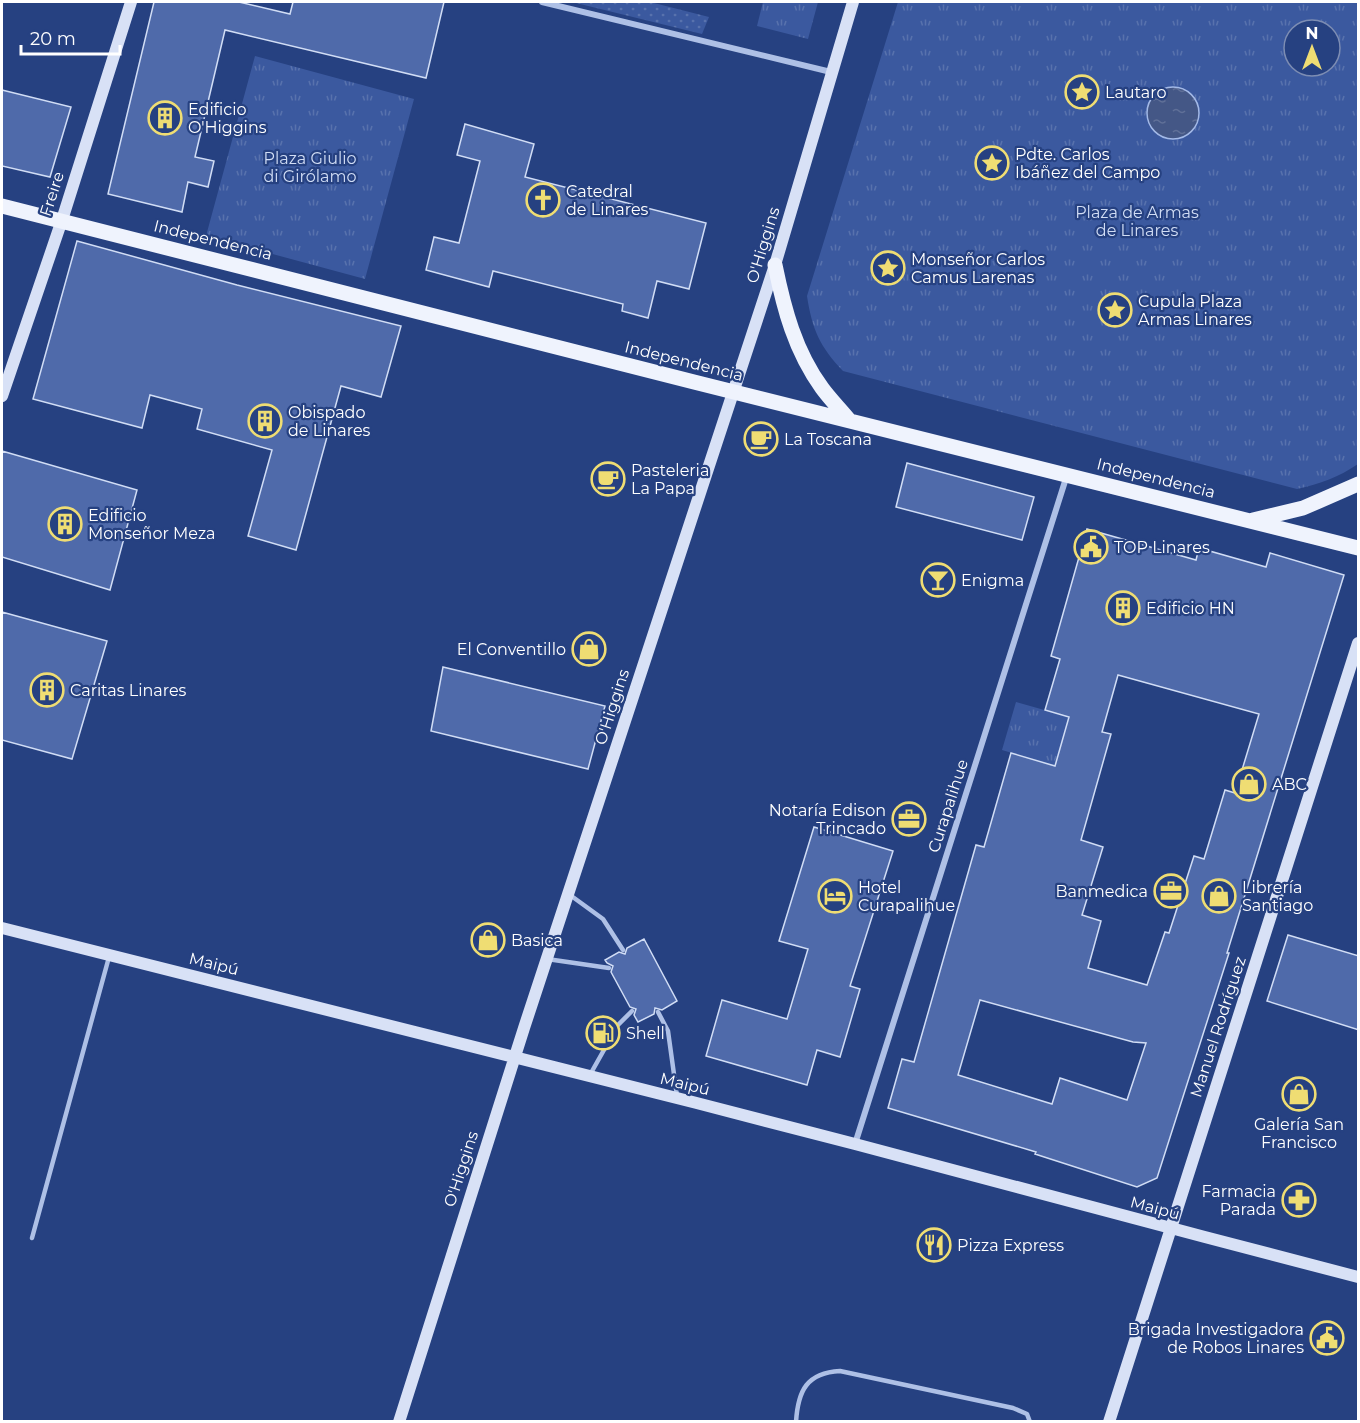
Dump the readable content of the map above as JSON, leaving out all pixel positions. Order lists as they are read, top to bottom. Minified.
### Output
{"streets":{"main road":["Freire","Independencia","O'Higgins","Maipú","Manuel Rodríguez"],"street":["Curapalihue"]},"crossings":[["Freire","Independencia"],["Independencia","O'Higgins"],["Independencia","Curapalihue"],["O'Higgins","Maipú"],["Curapalihue","Maipú"],["Maipú","Manuel Rodríguez"]],"parks":["Plaza Giulio di Girólamo","Plaza de Armas de Linares"],"places":{"place":["Lautaro","Pdte. Carlos Ibáñez del Campo","Monseñor Carlos Camus Larenas","Cupula Plaza Armas Linares"],"building":["Edificio O'Higgins","Obispado de Linares","Edificio Monseñor Meza","Edificio HN","Caritas Linares"],"church":["Catedral de Linares"],"cafe":["La Toscana","Pasteleria La Papa"],"public building":["TOP Linares","Brigada Investigadora de Robos Linares"],"bar":["Enigma"],"shop":["El Conventillo","ABC","Librería Santiago","Basica","Galería San Francisco"],"office":["Notaría Edison Trincado","Banmedica"],"hotel":["Hotel Curapalihue"],"fuel station":["Shell"],"pharmacy":["Farmacia Parada"],"restaurant":["Pizza Express"]},"scale_bar":"20 m","north":"top"}
